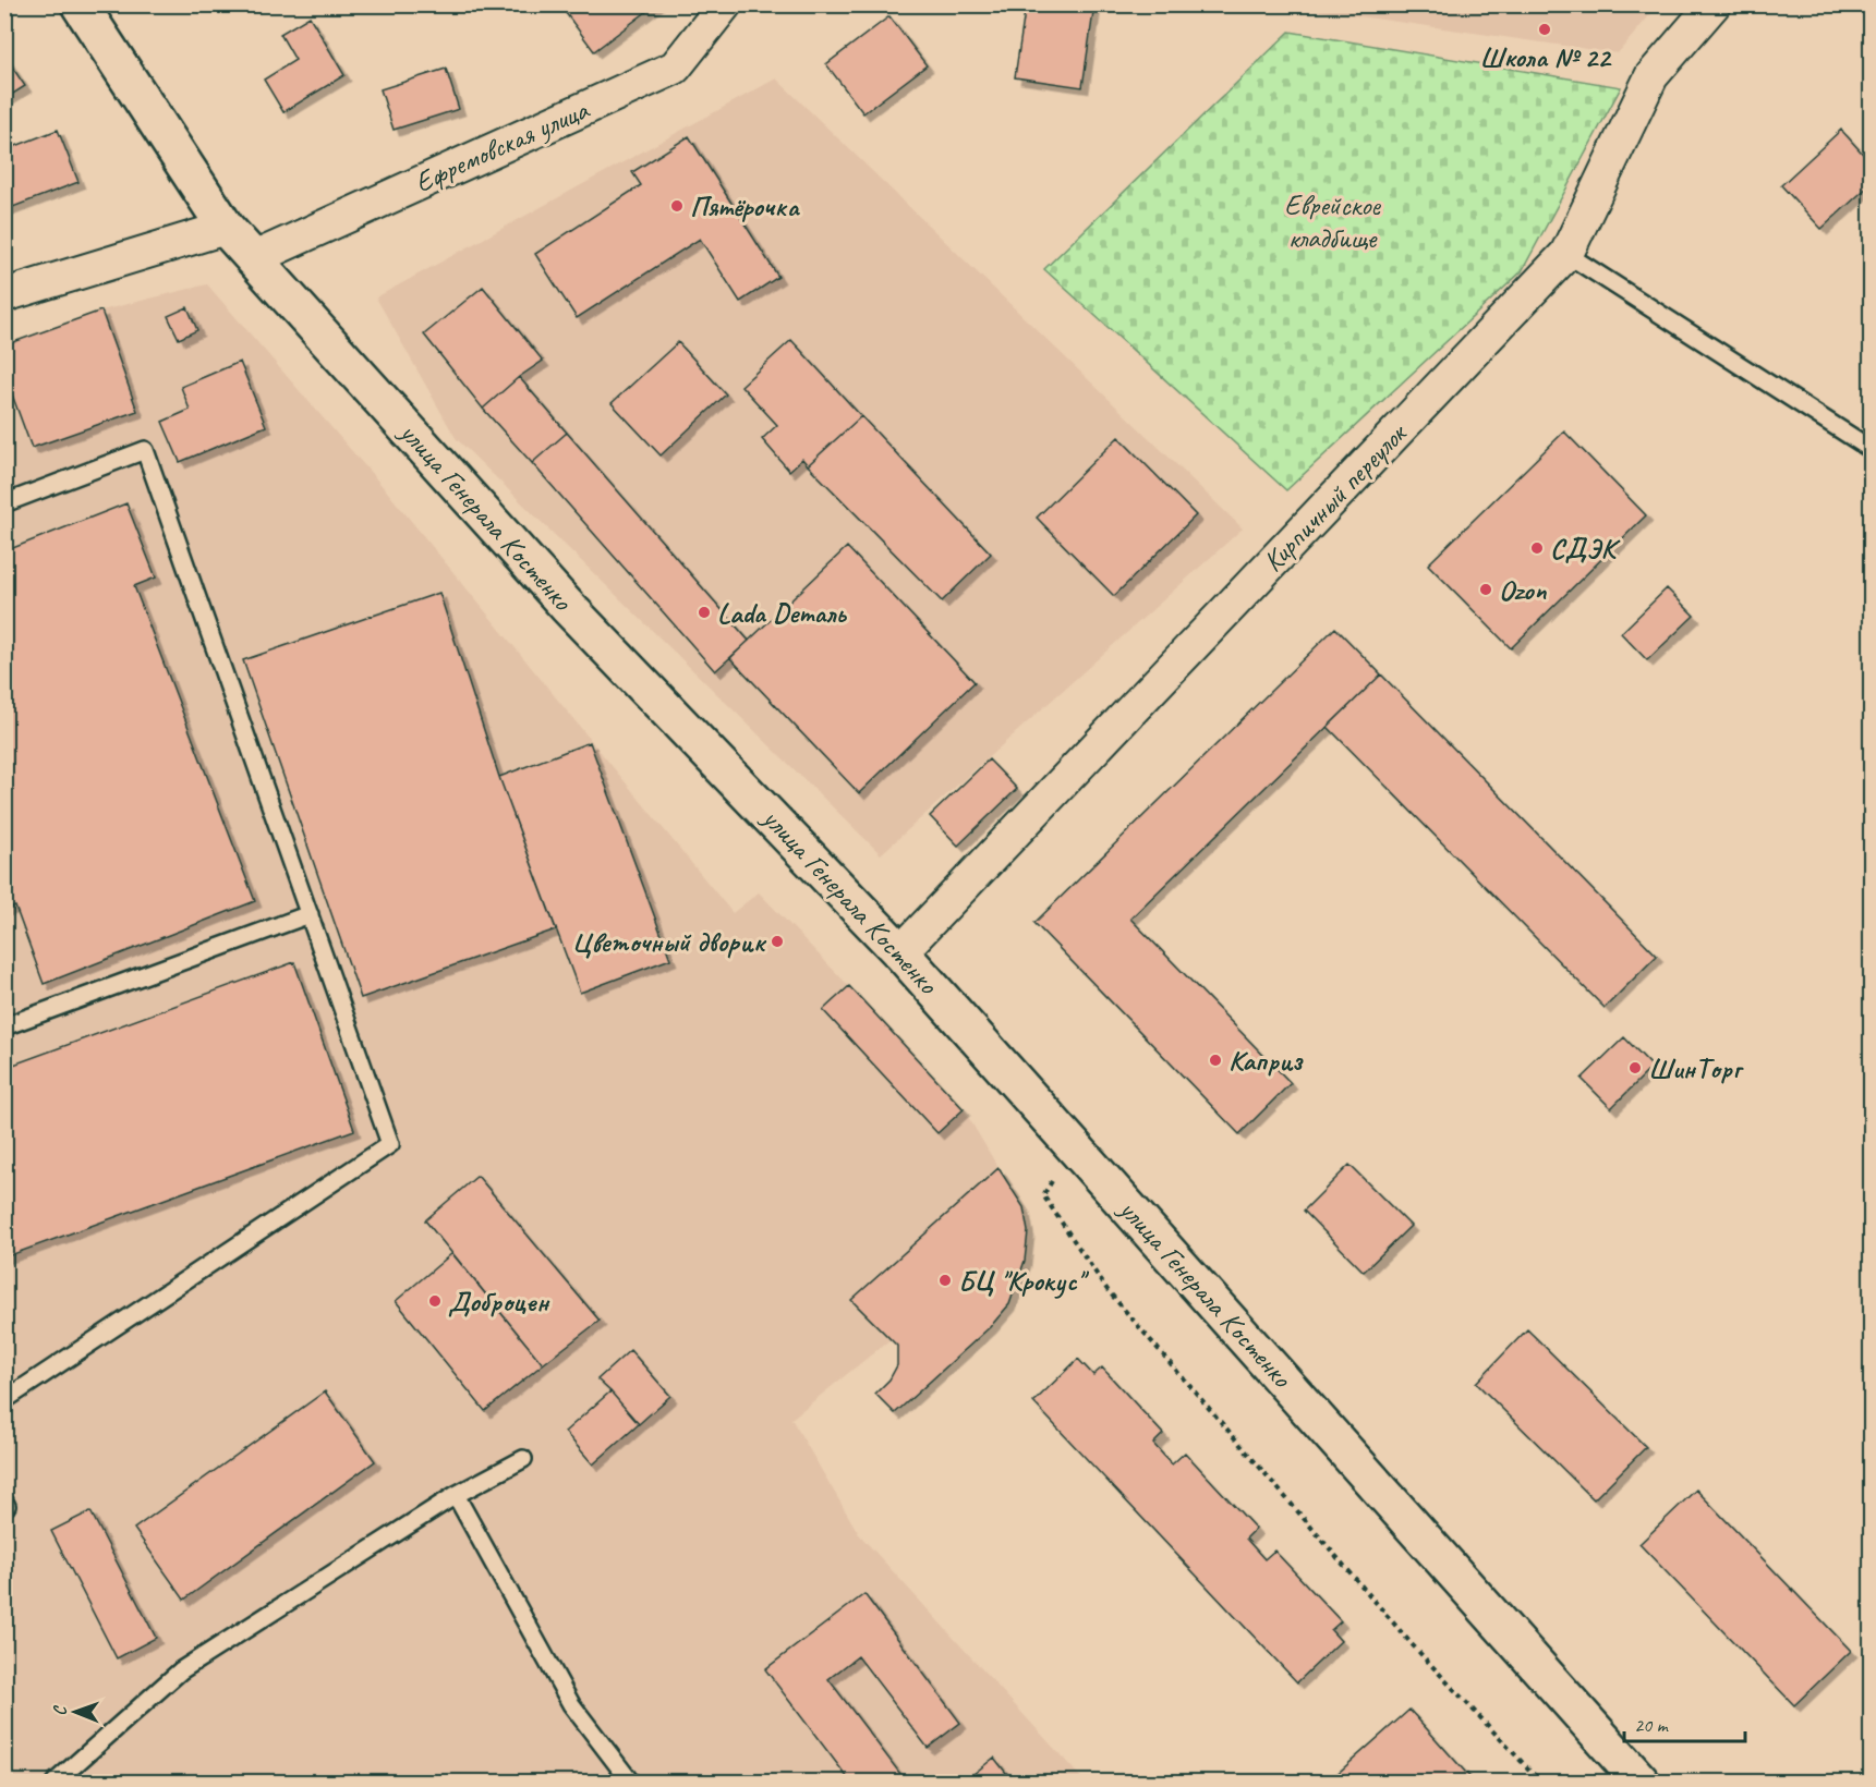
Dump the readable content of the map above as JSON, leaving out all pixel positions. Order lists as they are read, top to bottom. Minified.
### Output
{"streets":{"main road":["улица Генерала Костенко"],"street":["Ефремовская улица","Кирпичный переулок"]},"crossings":[["Ефремовская улица","улица Генерала Костенко"],["Кирпичный переулок","улица Генерала Костенко"]],"parks":["Еврейское кладбище"],"places":["Школа № 22","Пятёрочка","СДЭК","Ozon","Lada Dеталь","Цветочный дворик","Каприз","ШинТорг","БЦ \"Крокус\"","Доброцен"],"scale_bar":"20 m","north":"left"}
